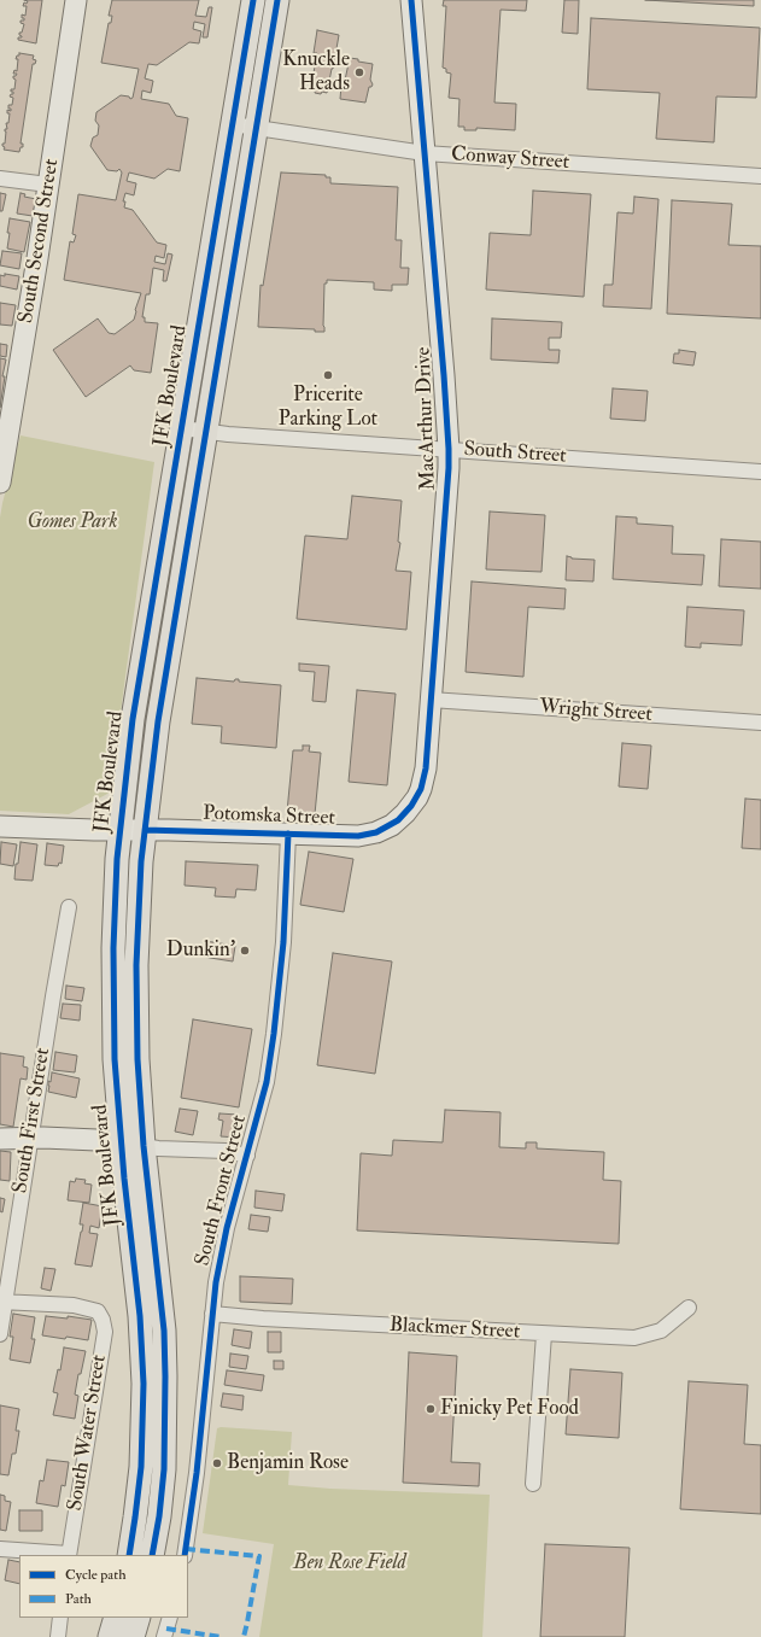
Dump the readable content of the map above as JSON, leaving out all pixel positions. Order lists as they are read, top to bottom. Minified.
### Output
{"streets":{"main road":["JFK Boulevard"],"street":["Conway Street","South Second Street","MacArthur Drive","South Street","Wright Street","Potomska Street","South First Street","South Front Street","Blackmer Street","South Water Street"]},"crossings":[["Conway Street","JFK Boulevard"],["Conway Street","MacArthur Drive"],["JFK Boulevard","South Street"],["JFK Boulevard","Potomska Street"],["MacArthur Drive","South Street"],["MacArthur Drive","Wright Street"],["MacArthur Drive","Potomska Street"],["Potomska Street","South Front Street"],["South First Street","South Water Street"],["South Front Street","Blackmer Street"]],"parks":["Gomes Park","Ben Rose Field"],"places":["Knuckle Heads","Pricerite Parking Lot","Dunkin'","Finicky Pet Food","Benjamin Rose"],"legend":["Cycle path","Path"]}
